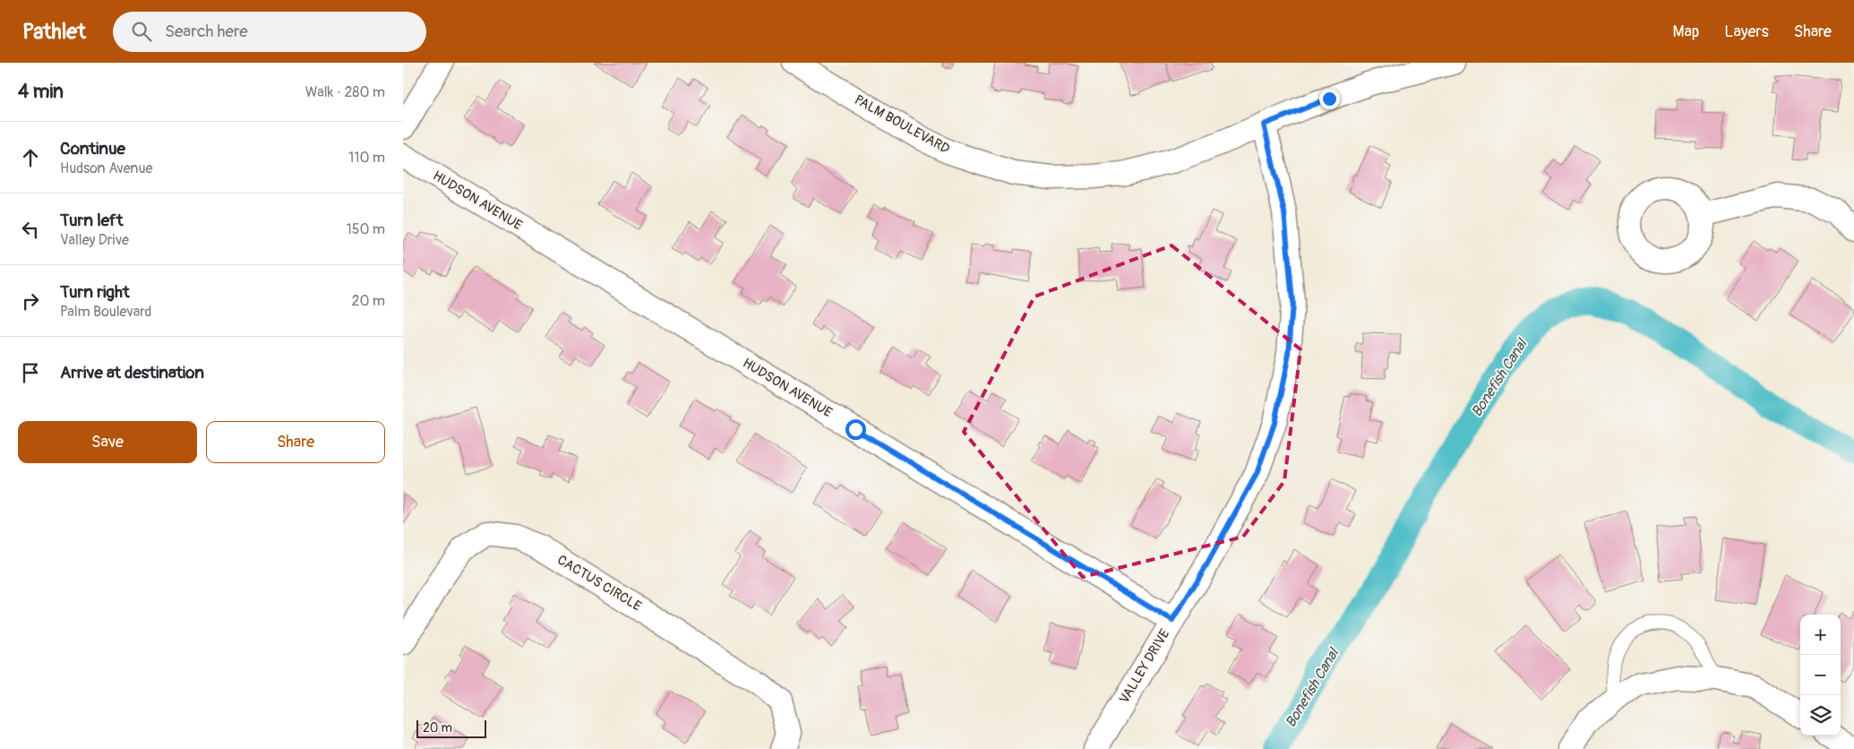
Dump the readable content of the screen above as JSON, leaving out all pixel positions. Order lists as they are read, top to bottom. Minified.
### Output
{"streets":{"street":["PALM BOULEVARD","HUDSON AVENUE","CACTUS CIRCLE","VALLEY DRIVE"]},"crossings":[["PALM BOULEVARD","VALLEY DRIVE"],["HUDSON AVENUE","VALLEY DRIVE"]],"water":["Bonefish Canal"],"scale_bar":"20 m","page":{"header":"Pathlet","search":"Search here","nav":["Map","Layers","Share"],"heading":["4 min","Walk · 280 m"],"list":[["Continue","Hudson Avenue","110 m"],["Turn left","Valley Drive","150 m"],["Turn right","Palm Boulevard","20 m"],"Arrive at destination"],"buttons":["Save","Share"],"map_buttons":["+","−"],"scale":"20 m"}}
